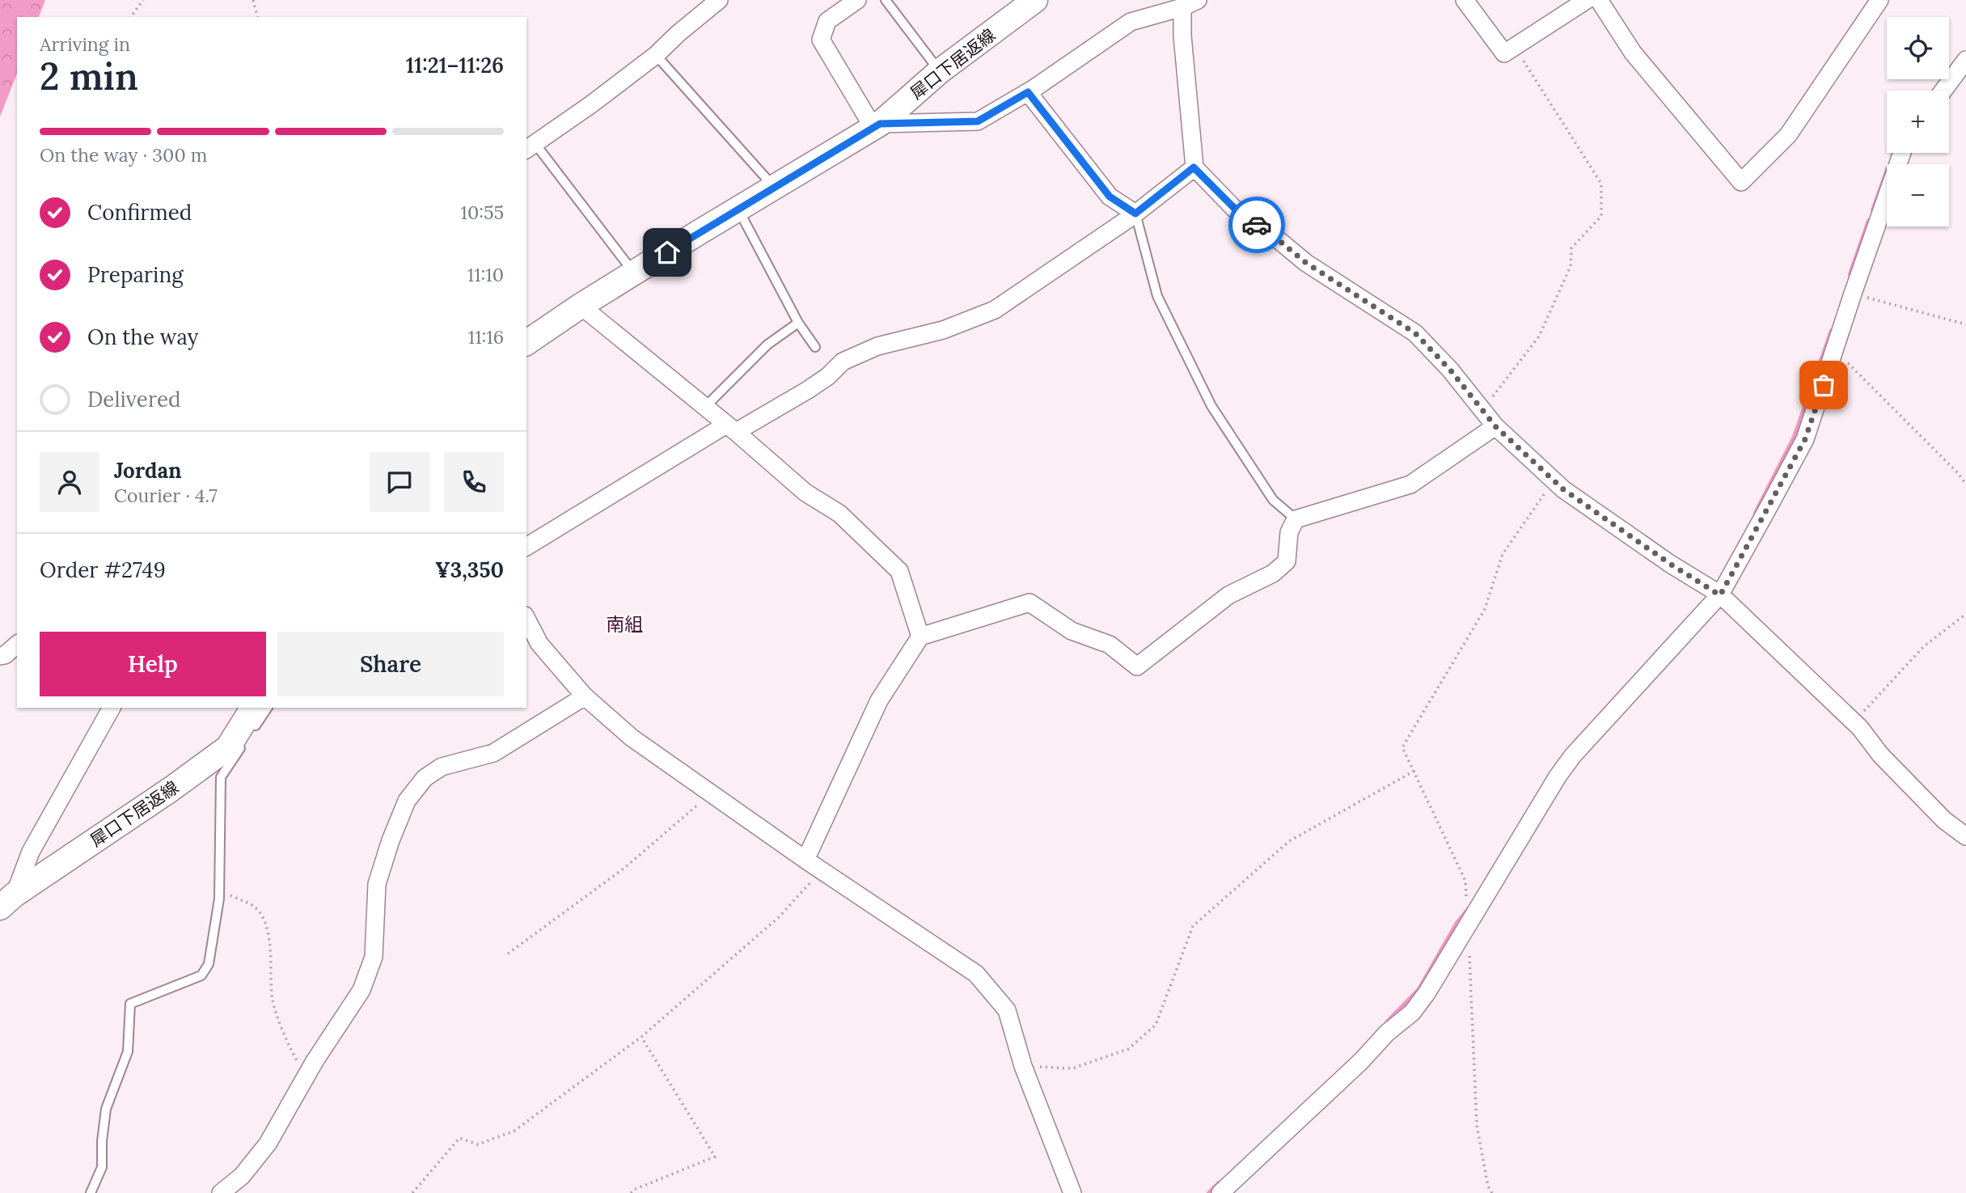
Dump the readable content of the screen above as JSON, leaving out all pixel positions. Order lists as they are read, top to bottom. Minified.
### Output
{"streets":{"main road":["犀口下居返線"]},"districts":["南組"],"page":{"map_buttons":["+","−"],"heading":["2 min","Arriving in","11:21–11:26"],"panel":["Jordan","Courier · 4.7","Order #2749","¥3,350"],"bar":"On the way · 300 m","list":[["Confirmed","10:55"],["Preparing","11:10"],["On the way","11:16"],"Delivered"],"buttons":["Help","Share"]}}
